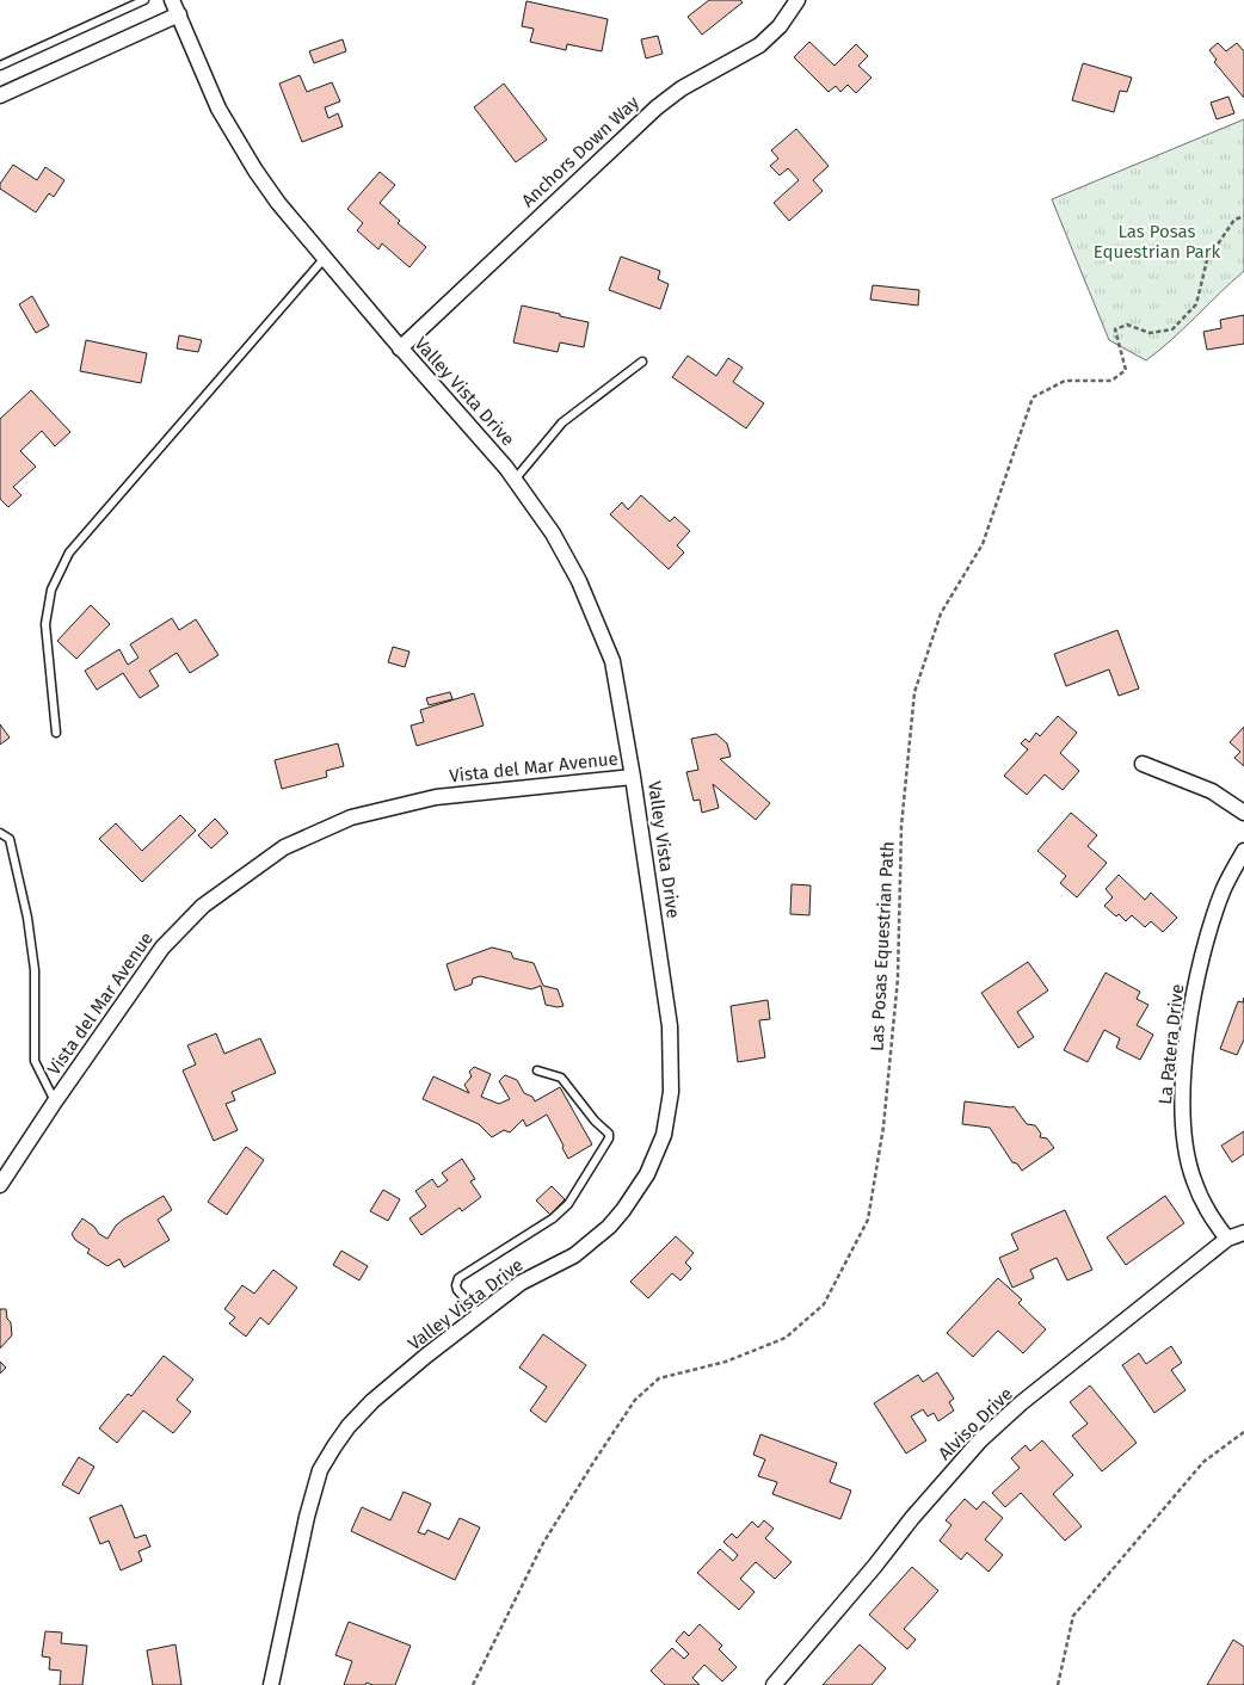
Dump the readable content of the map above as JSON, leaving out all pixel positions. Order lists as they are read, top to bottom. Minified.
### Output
{"streets":{"street":["Anchors Down Way","Valley Vista Drive","Vista del Mar Avenue","La Patera Drive","Alviso Drive"],"path":["Las Posas Equestrian Path"]},"crossings":[["Anchors Down Way","Valley Vista Drive"],["Valley Vista Drive","Vista del Mar Avenue"],["La Patera Drive","Alviso Drive"]],"parks":["Las Posas Equestrian Park"]}
